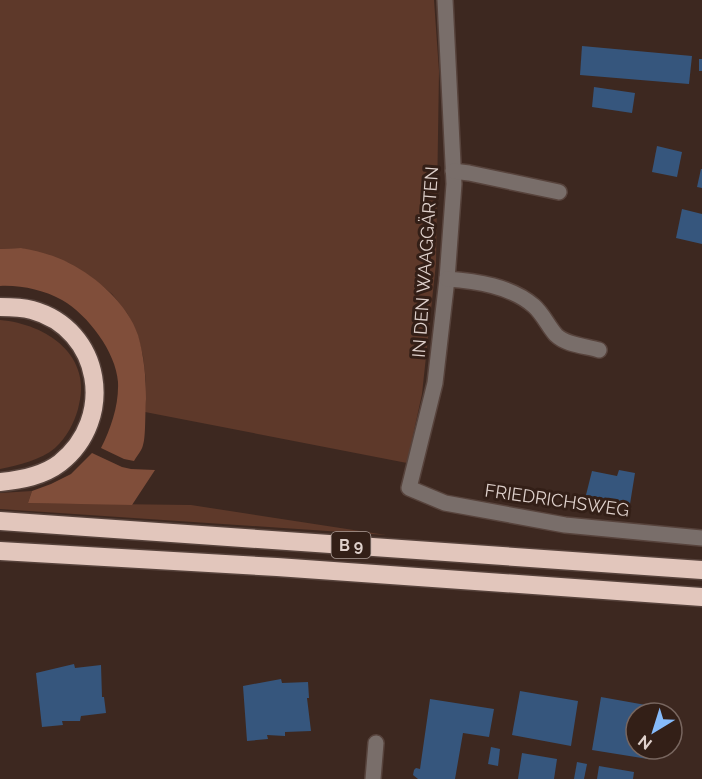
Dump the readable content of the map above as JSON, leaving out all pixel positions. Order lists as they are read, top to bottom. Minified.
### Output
{"streets":{"highway":["B 9"],"street":["IN DEN WAAGGÄRTEN","FRIEDRICHSWEG"]},"crossings":[["IN DEN WAAGGÄRTEN","FRIEDRICHSWEG"]],"north":"bottom left"}
